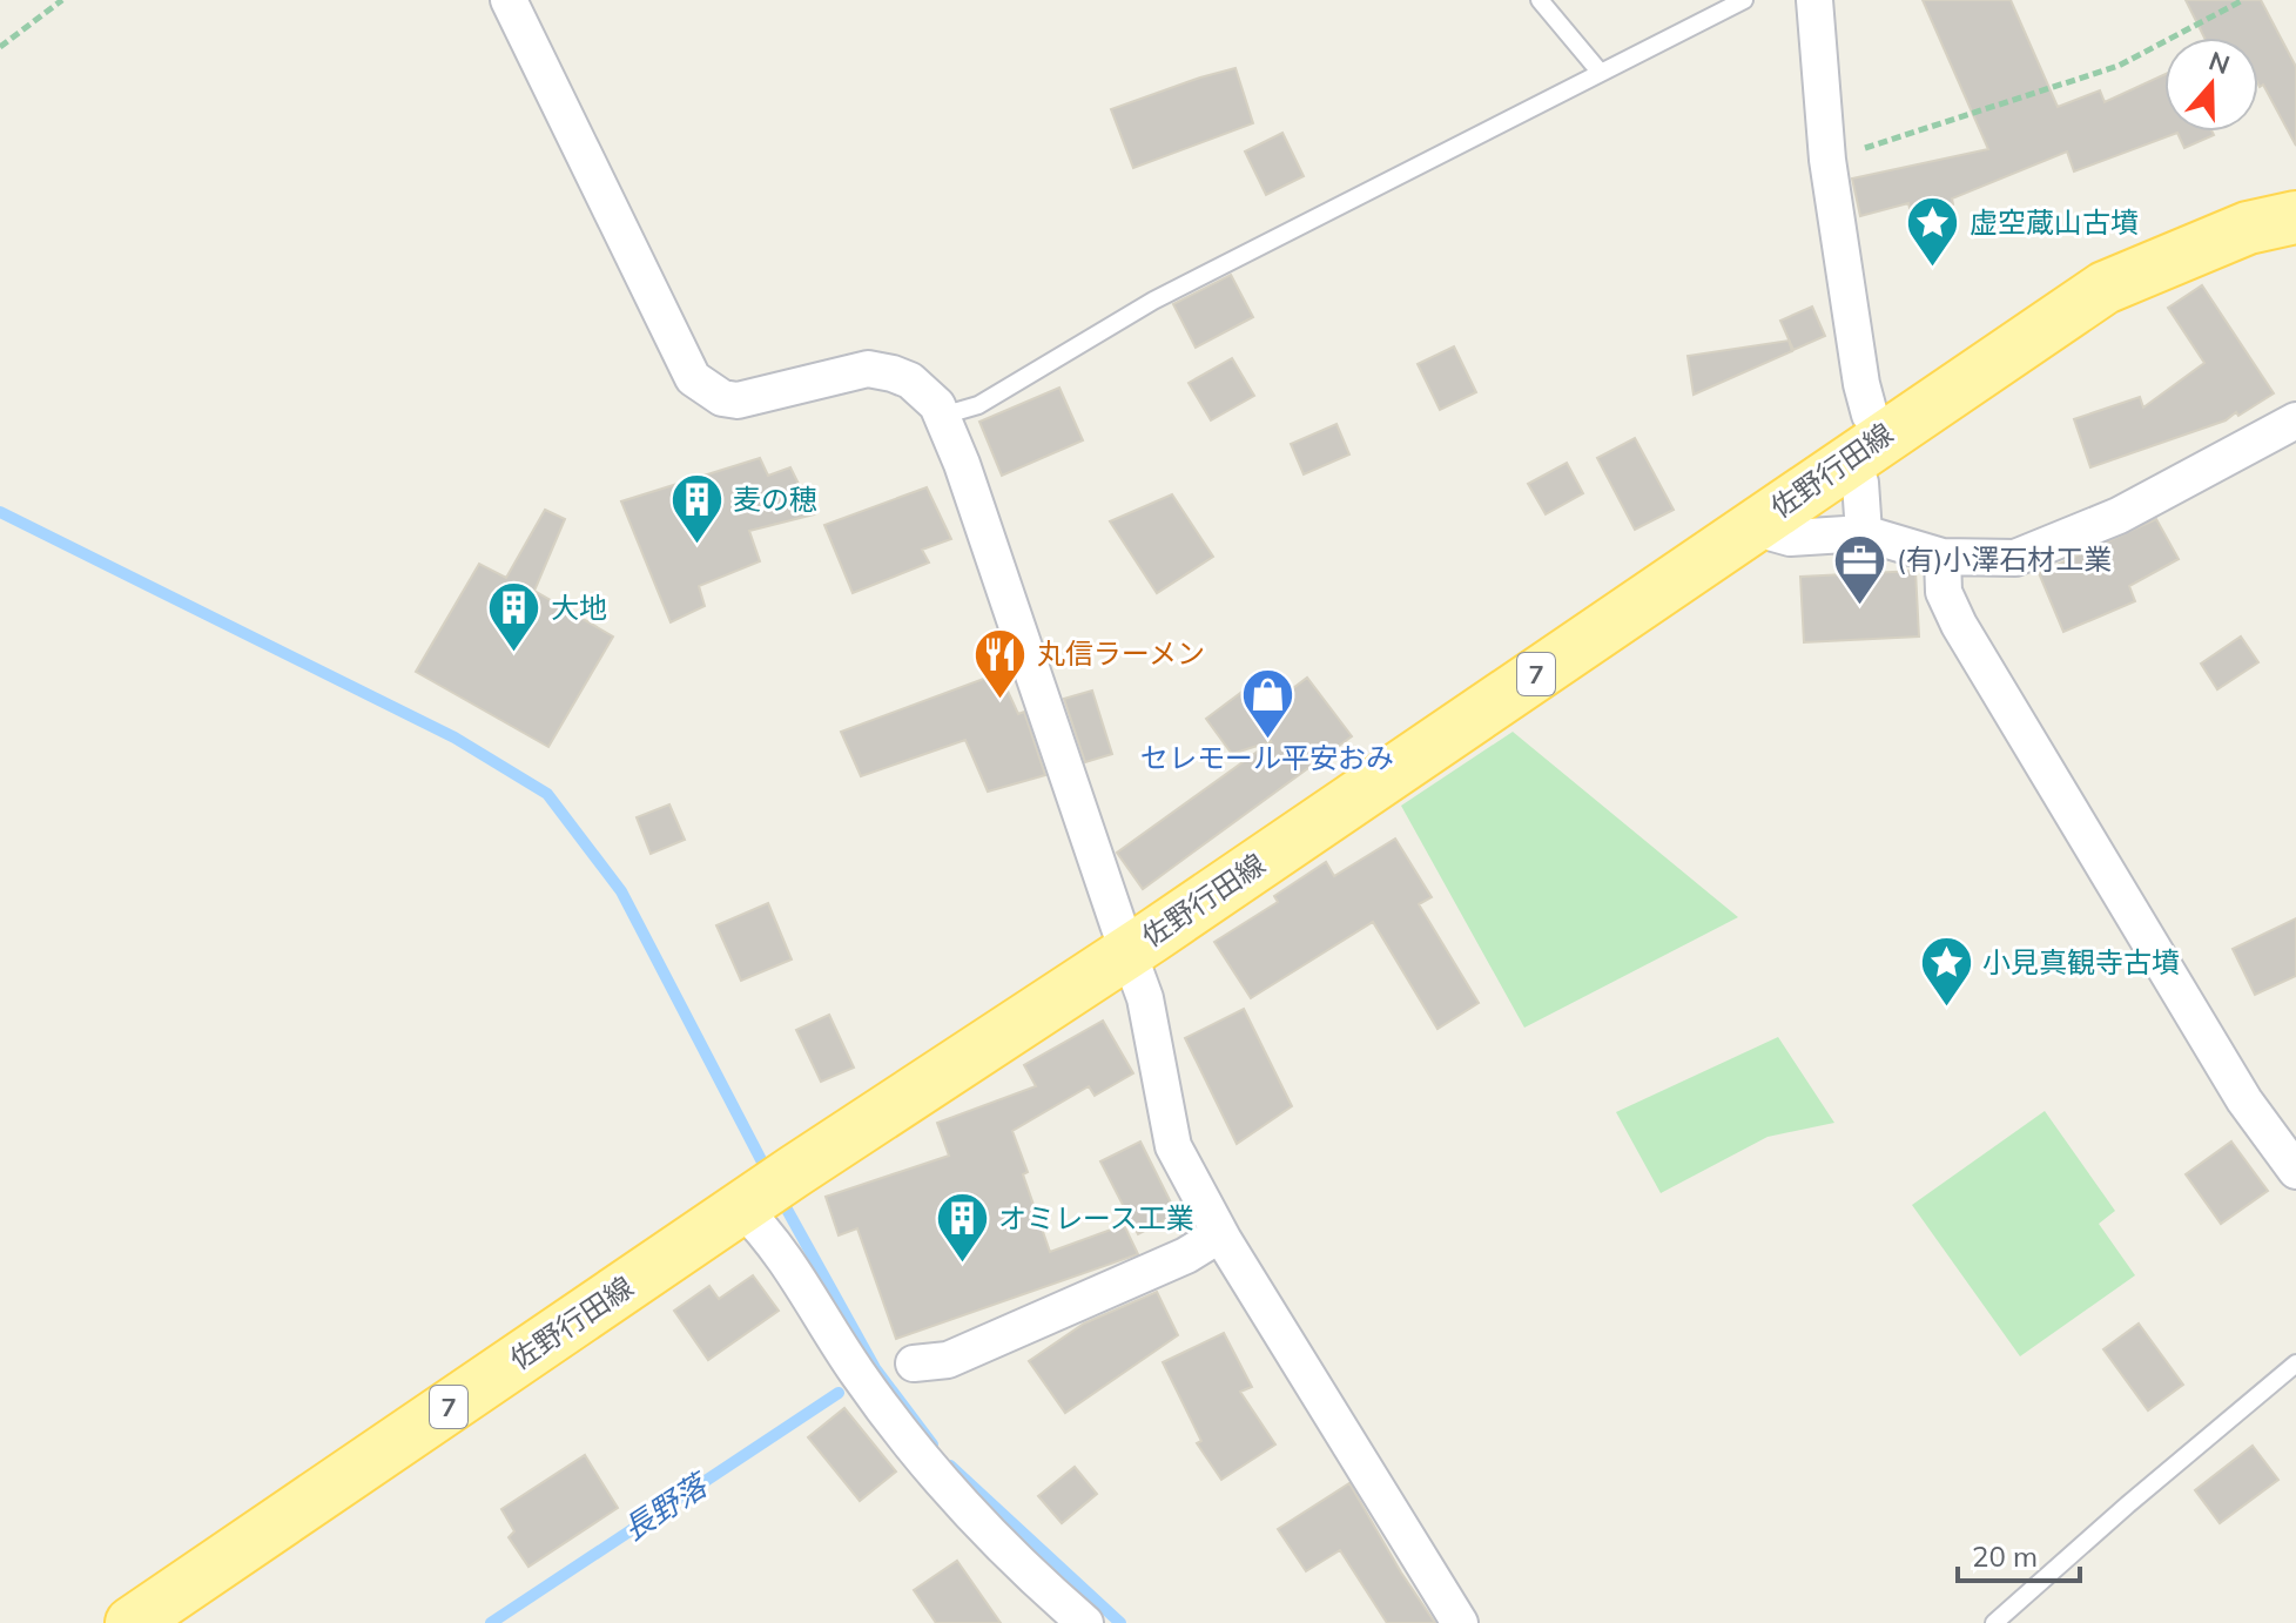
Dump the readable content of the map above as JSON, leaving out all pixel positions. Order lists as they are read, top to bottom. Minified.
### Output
{"streets":{"main road":["佐野行田線","7"]},"water":["長野落"],"places":{"place":["虚空蔵山古墳","小見真観寺古墳"],"building":["麦の穂","大地","オミレース工業"],"office":["(有)小澤石材工業"],"restaurant":["丸信ラーメン"],"shop":["セレモール平安おみ"]},"scale_bar":"20 m","north":"top"}
